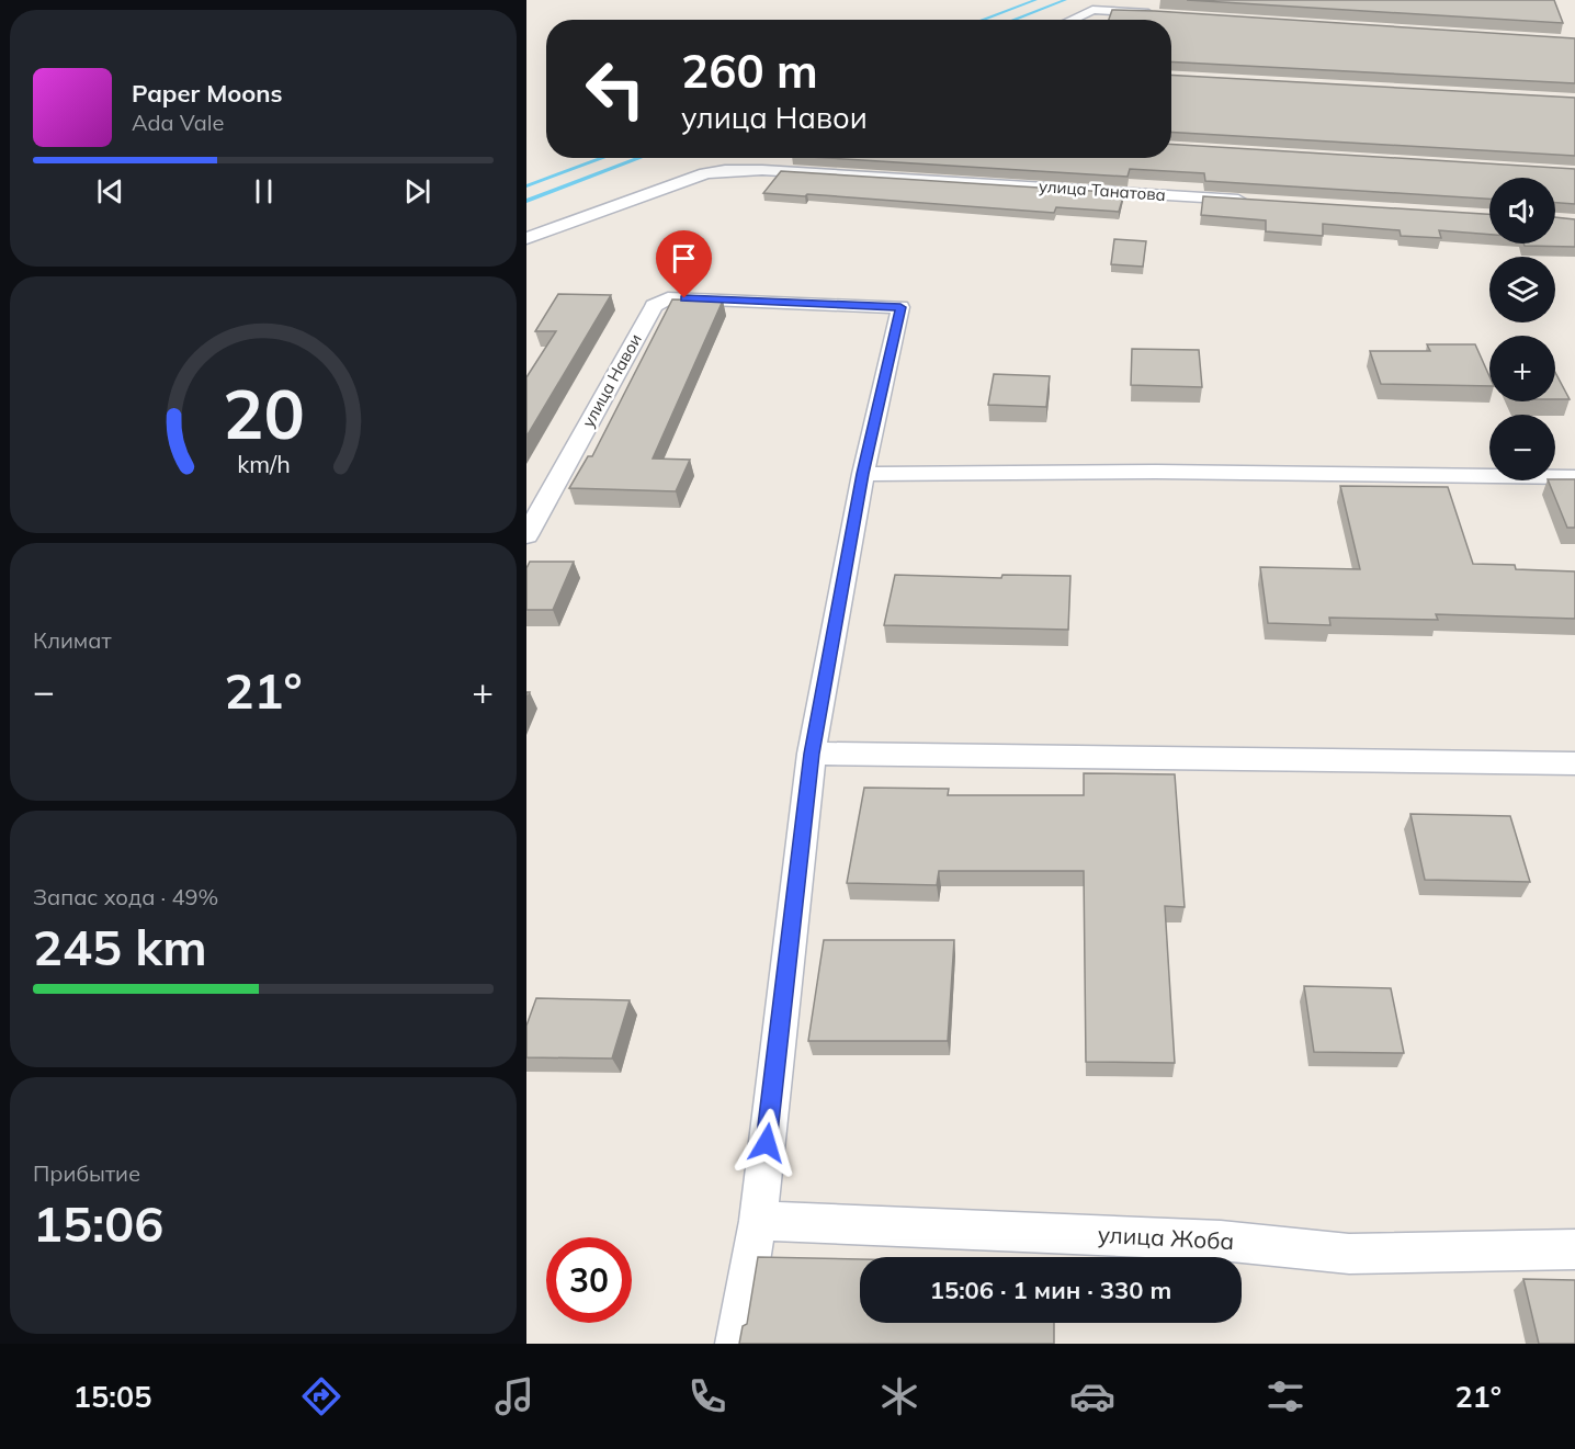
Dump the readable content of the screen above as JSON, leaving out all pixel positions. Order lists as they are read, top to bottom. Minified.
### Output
{"streets":{"street":["улица Танатова","улица Навои","улица Жоба"]},"page":{"turn":["260 m","улица Навои"],"song":["Paper Moons","Ada Vale"],"map_buttons":["+","−"],"tile":["Климат",["Запас хода · 49%","245 km"],["Прибытие","15:06"]],"heat":["−","21°","+"],"limit":"30","trip":"15:06 · 1 мин · 330 m","tabs":["15:05","21°"],"gauge":["20","km/h"]}}
